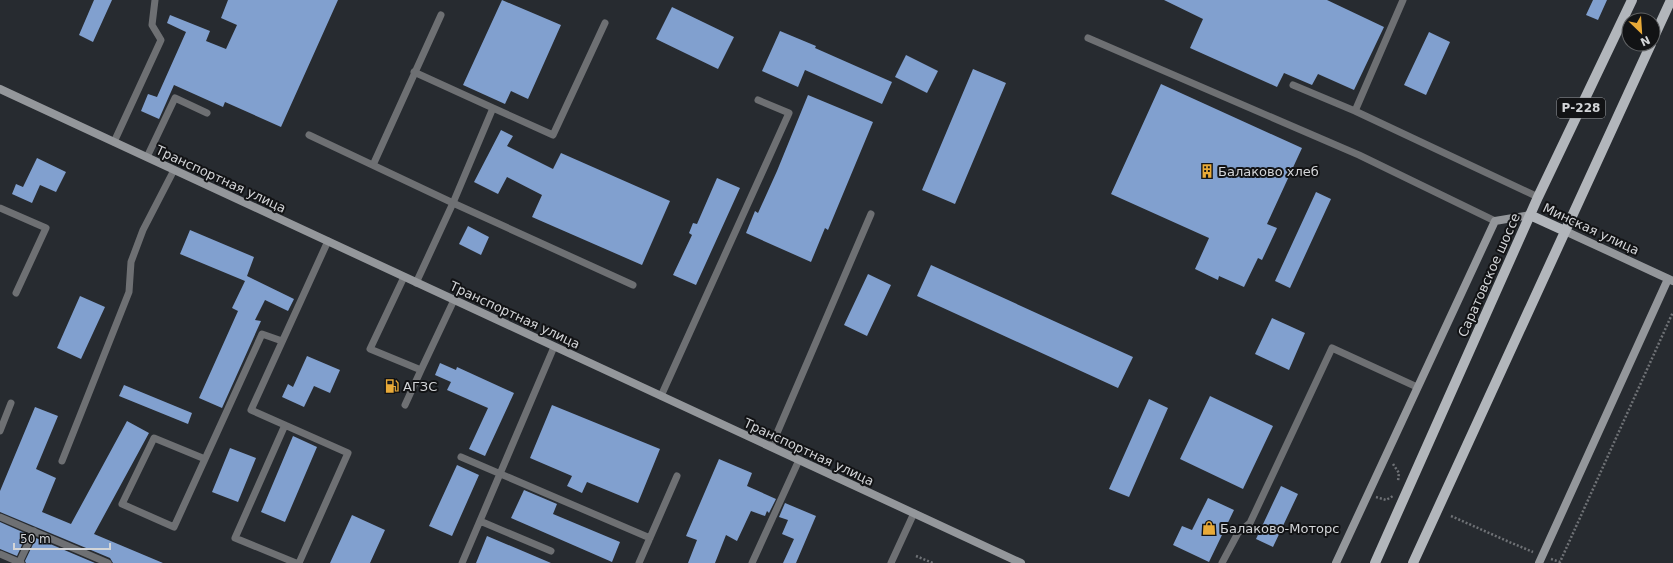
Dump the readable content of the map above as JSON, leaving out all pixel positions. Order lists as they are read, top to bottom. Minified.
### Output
{"streets":{"main road":["Р-228","Транспортная улица","Минская улица","Саратовское шоссе"]},"crossings":[["Минская улица","Саратовское шоссе"]],"places":{"building":["Балаково хлеб"],"fuel station":["АГЗС"],"shop":["Балаково-Моторс"]},"scale_bar":"50 m","north":"bottom right"}
